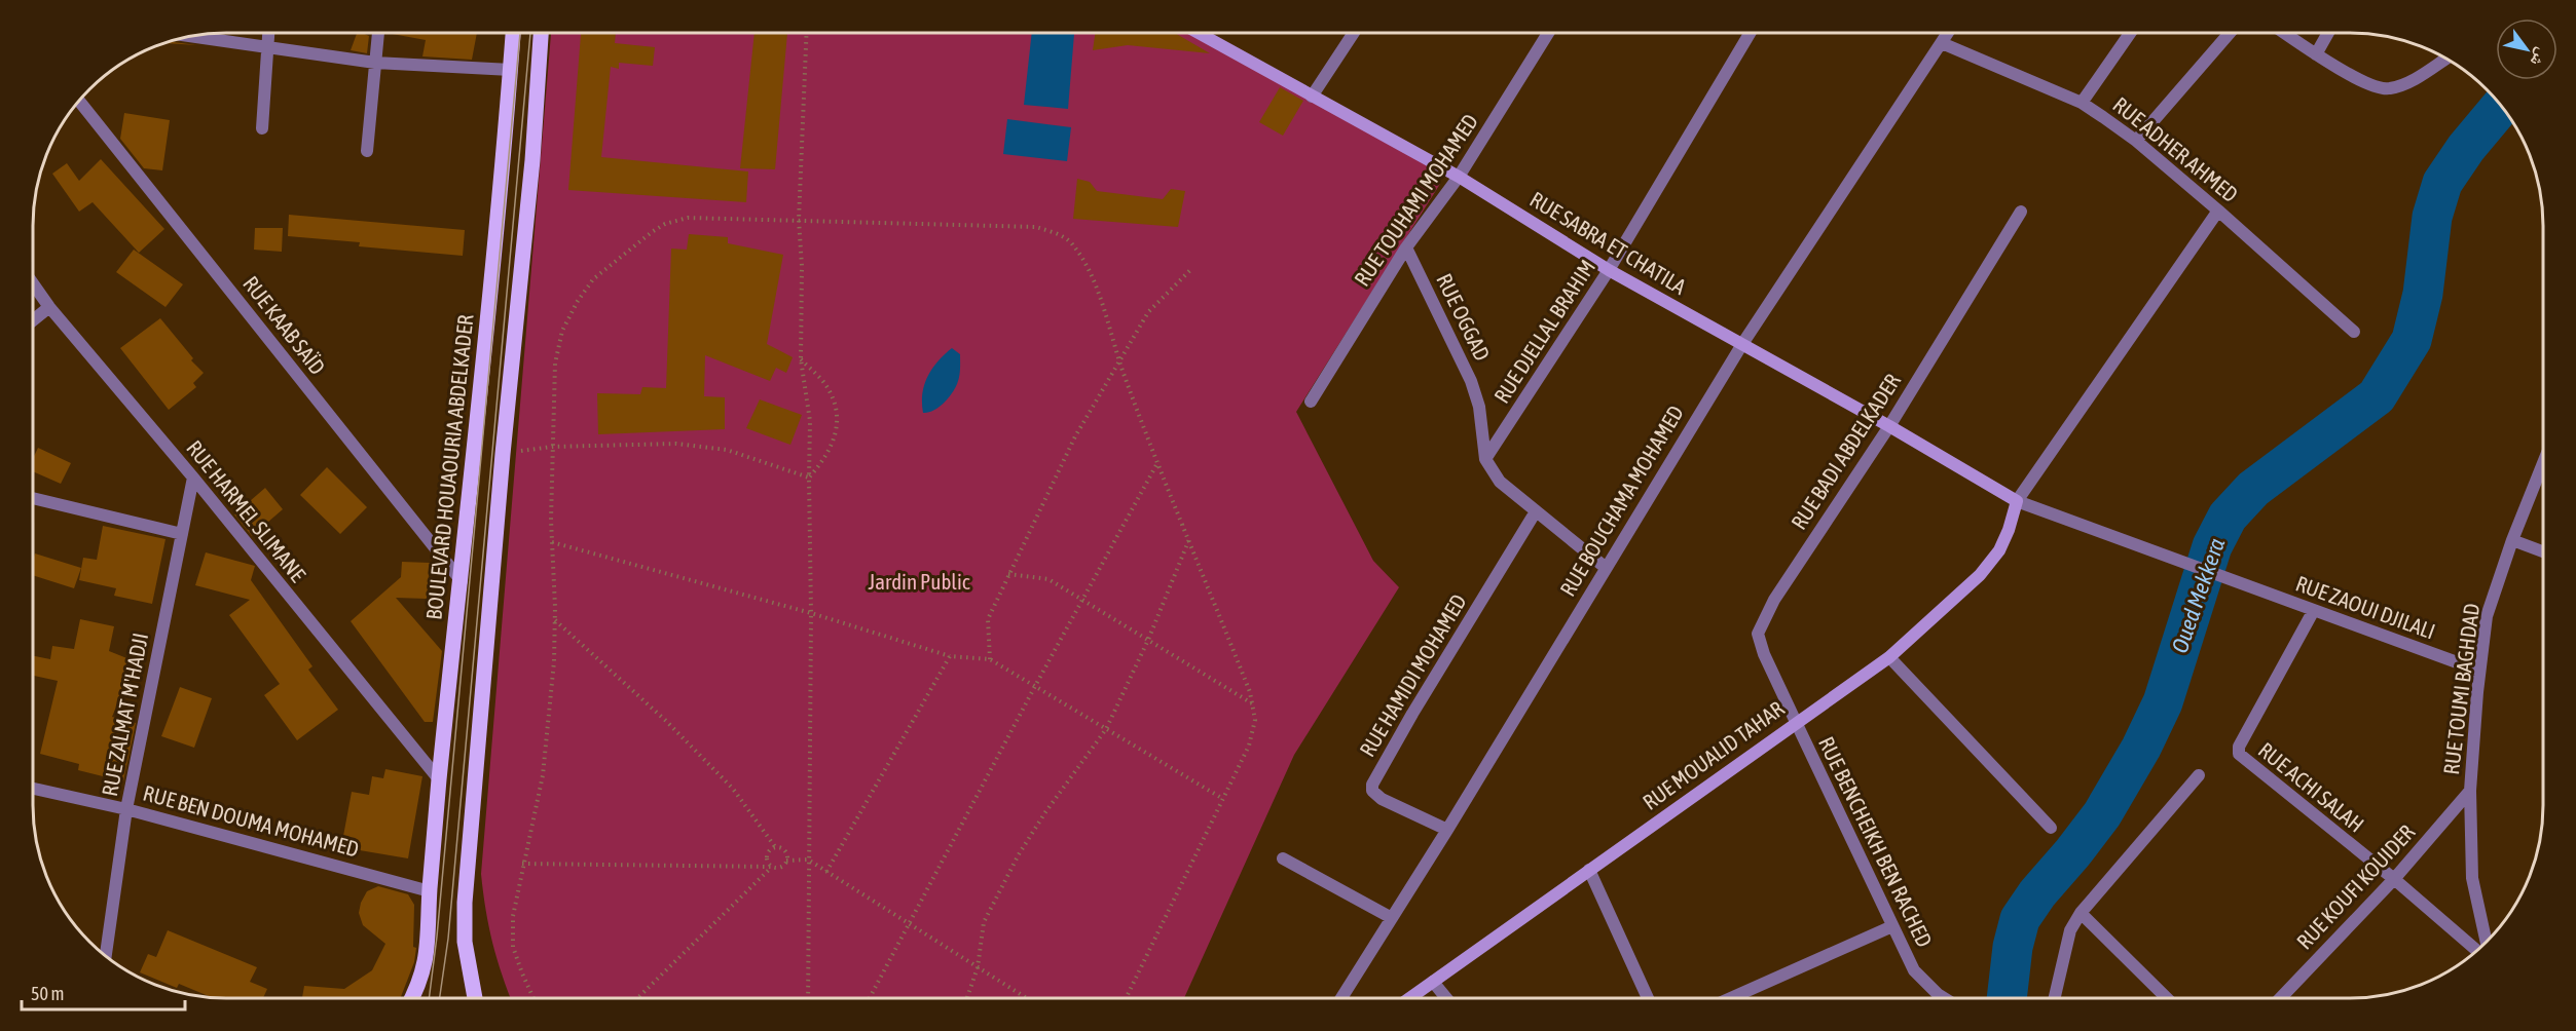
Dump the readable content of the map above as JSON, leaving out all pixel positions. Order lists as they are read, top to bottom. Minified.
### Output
{"streets":{"main road":["BOULEVARD HOUAOURIA ABDELKADER"],"street":["RUE ADHER AHMED","RUE TOUHAMI MOHAMED","RUE SABRA ET CHATILA","RUE OGGAD","RUE KAAB SAÏD","RUE DJELLAL BRAHIM","RUE BADI ABDELKADER","RUE BOUCHAMA MOHAMED","RUE HARMEL SLIMANE","RUE ZAOUI DJILALI","RUE HAMIDI MOHAMED","RUE TOUMI BAGHDAD","RUE ZALMAT M'HADJI","RUE MOUALID TAHAR","RUE ACHI SALAH","RUE BEN DOUMA MOHAMED","RUE BENCHEIKH BEN RACHED","RUE KOUFI KOUIDER"]},"crossings":[["RUE ADHER AHMED","RUE BOUCHAMA MOHAMED"],["RUE TOUHAMI MOHAMED","RUE SABRA ET CHATILA"],["RUE TOUHAMI MOHAMED","RUE OGGAD"],["RUE SABRA ET CHATILA","RUE DJELLAL BRAHIM"],["RUE SABRA ET CHATILA","RUE BADI ABDELKADER"],["RUE SABRA ET CHATILA","RUE BOUCHAMA MOHAMED"],["RUE SABRA ET CHATILA","RUE ZAOUI DJILALI"],["RUE SABRA ET CHATILA","RUE MOUALID TAHAR"],["RUE OGGAD","RUE DJELLAL BRAHIM"],["RUE KAAB SAÏD","BOULEVARD HOUAOURIA ABDELKADER"],["RUE BADI ABDELKADER","RUE MOUALID TAHAR"],["RUE BADI ABDELKADER","RUE BENCHEIKH BEN RACHED"],["BOULEVARD HOUAOURIA ABDELKADER","RUE HARMEL SLIMANE"],["BOULEVARD HOUAOURIA ABDELKADER","RUE BEN DOUMA MOHAMED"],["RUE BOUCHAMA MOHAMED","RUE HAMIDI MOHAMED"],["RUE HARMEL SLIMANE","RUE ZALMAT M'HADJI"],["RUE ZAOUI DJILALI","RUE TOUMI BAGHDAD"],["RUE ZAOUI DJILALI","RUE MOUALID TAHAR"],["RUE ZAOUI DJILALI","RUE ACHI SALAH"],["RUE TOUMI BAGHDAD","RUE KOUFI KOUIDER"],["RUE ZALMAT M'HADJI","RUE BEN DOUMA MOHAMED"],["RUE MOUALID TAHAR","RUE BENCHEIKH BEN RACHED"],["RUE ACHI SALAH","RUE KOUFI KOUIDER"]],"water":["Oued Mekkera"],"parks":["Jardin Public"],"scale_bar":"50 m","north":"bottom right"}
